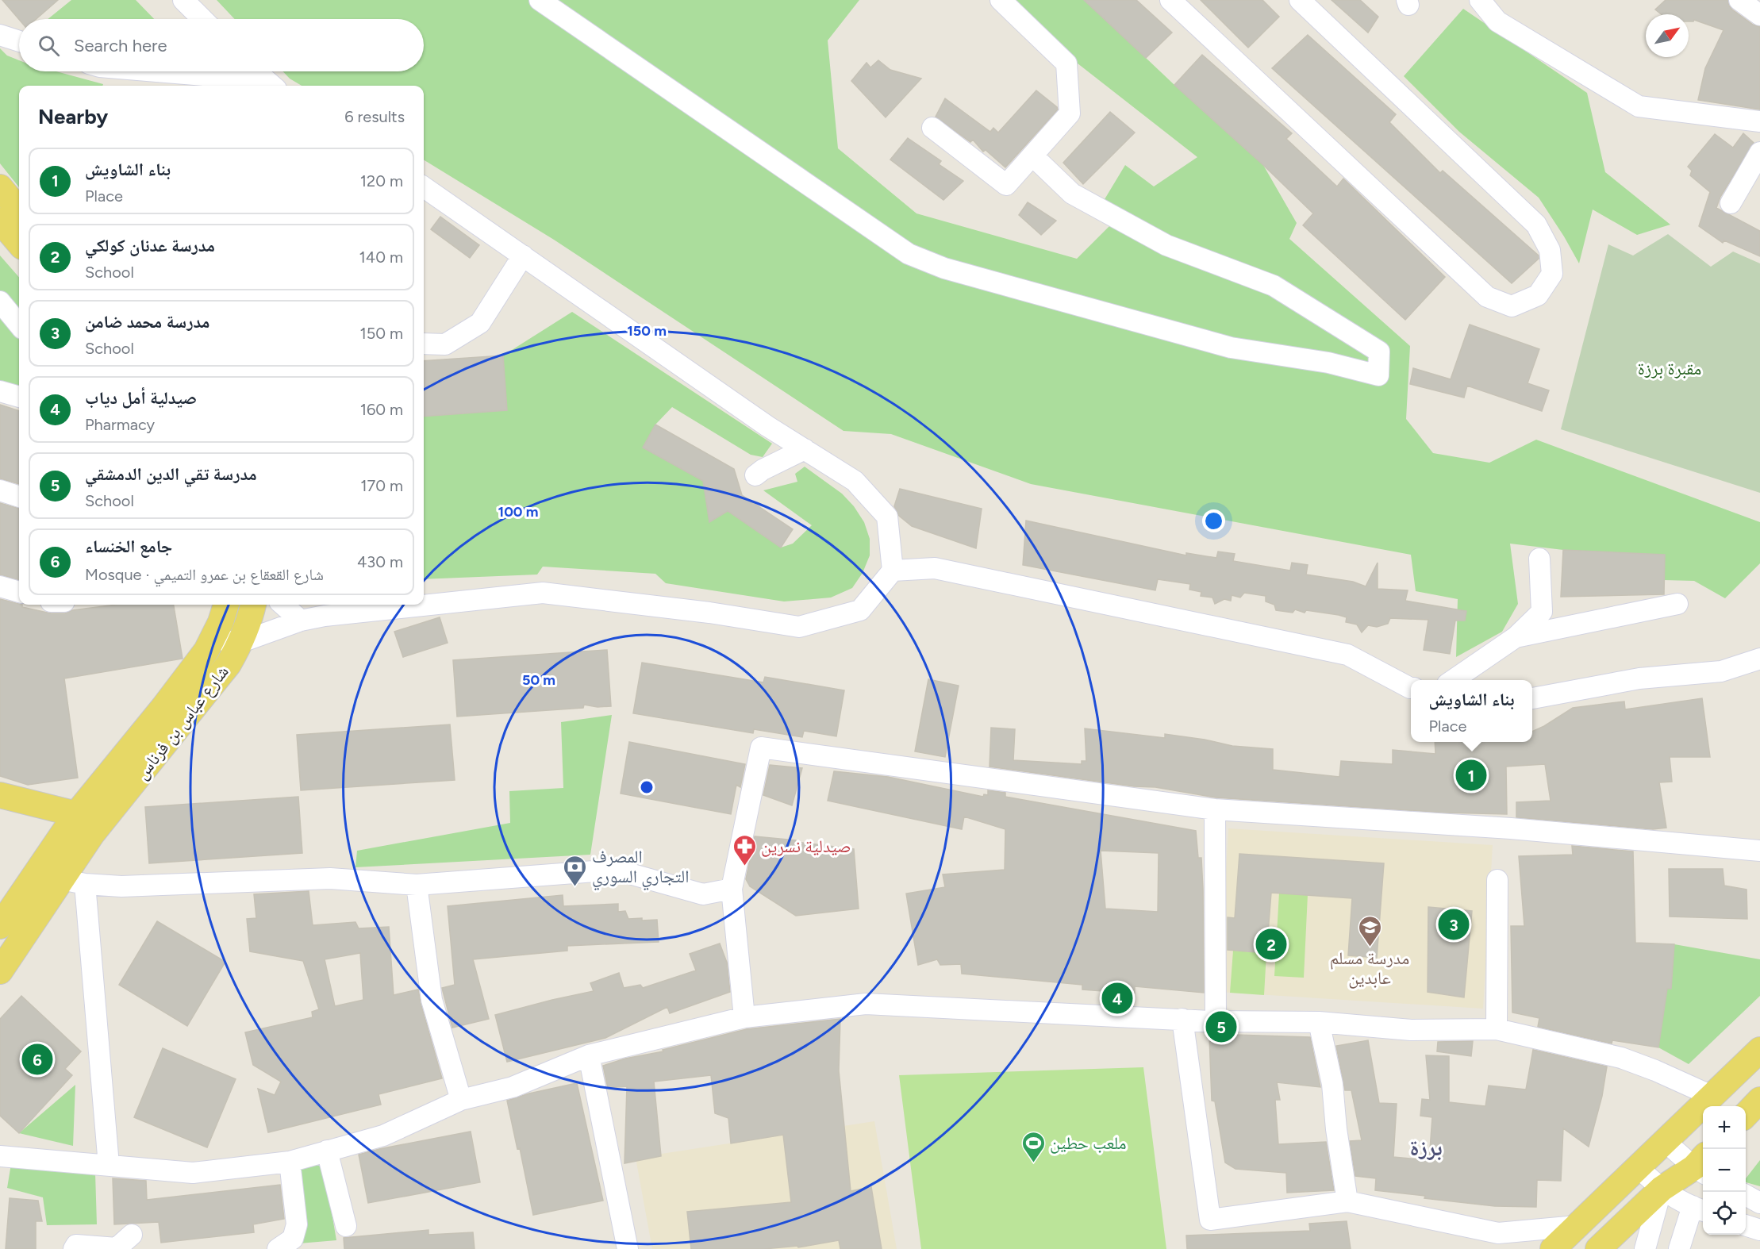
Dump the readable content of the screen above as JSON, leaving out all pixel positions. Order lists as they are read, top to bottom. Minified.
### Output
{"streets":{"main road":["شارع عباس بن فرناس"]},"districts":["برزة"],"parks":["مقبرة برزة"],"places":{"pharmacy":["صيدلية نسرين"],"bank":["المصرف التجاري السوري"],"school or university":["مدرسة مسلم عابدين"],"sports":["ملعب حطين"]},"north":"top right","page":{"search":"Search here","heading":["Nearby","6 results"],"list":[{"mark":"1","name":"بناء الشاويش","note":"Place","value":"120 m"},{"mark":"2","name":"مدرسة عدنان كولكي","note":"School","value":"140 m"},{"mark":"3","name":"مدرسة محمد ضامن","note":"School","value":"150 m"},{"mark":"4","name":"صيدلية أمل دياب","note":"Pharmacy","value":"160 m"},{"mark":"5","name":"مدرسة تقي الدين الدمشقي","note":"School","value":"170 m"},{"mark":"6","name":"جامع الخنساء","note":"Mosque · شارع القعقاع بن عمرو التميمي","value":"430 m"}],"popup":["بناء الشاويش","Place"],"pins":["1","3","2","4","5","6"],"map_buttons":["+","−"]},"rings":["150 m","100 m","50 m"]}
